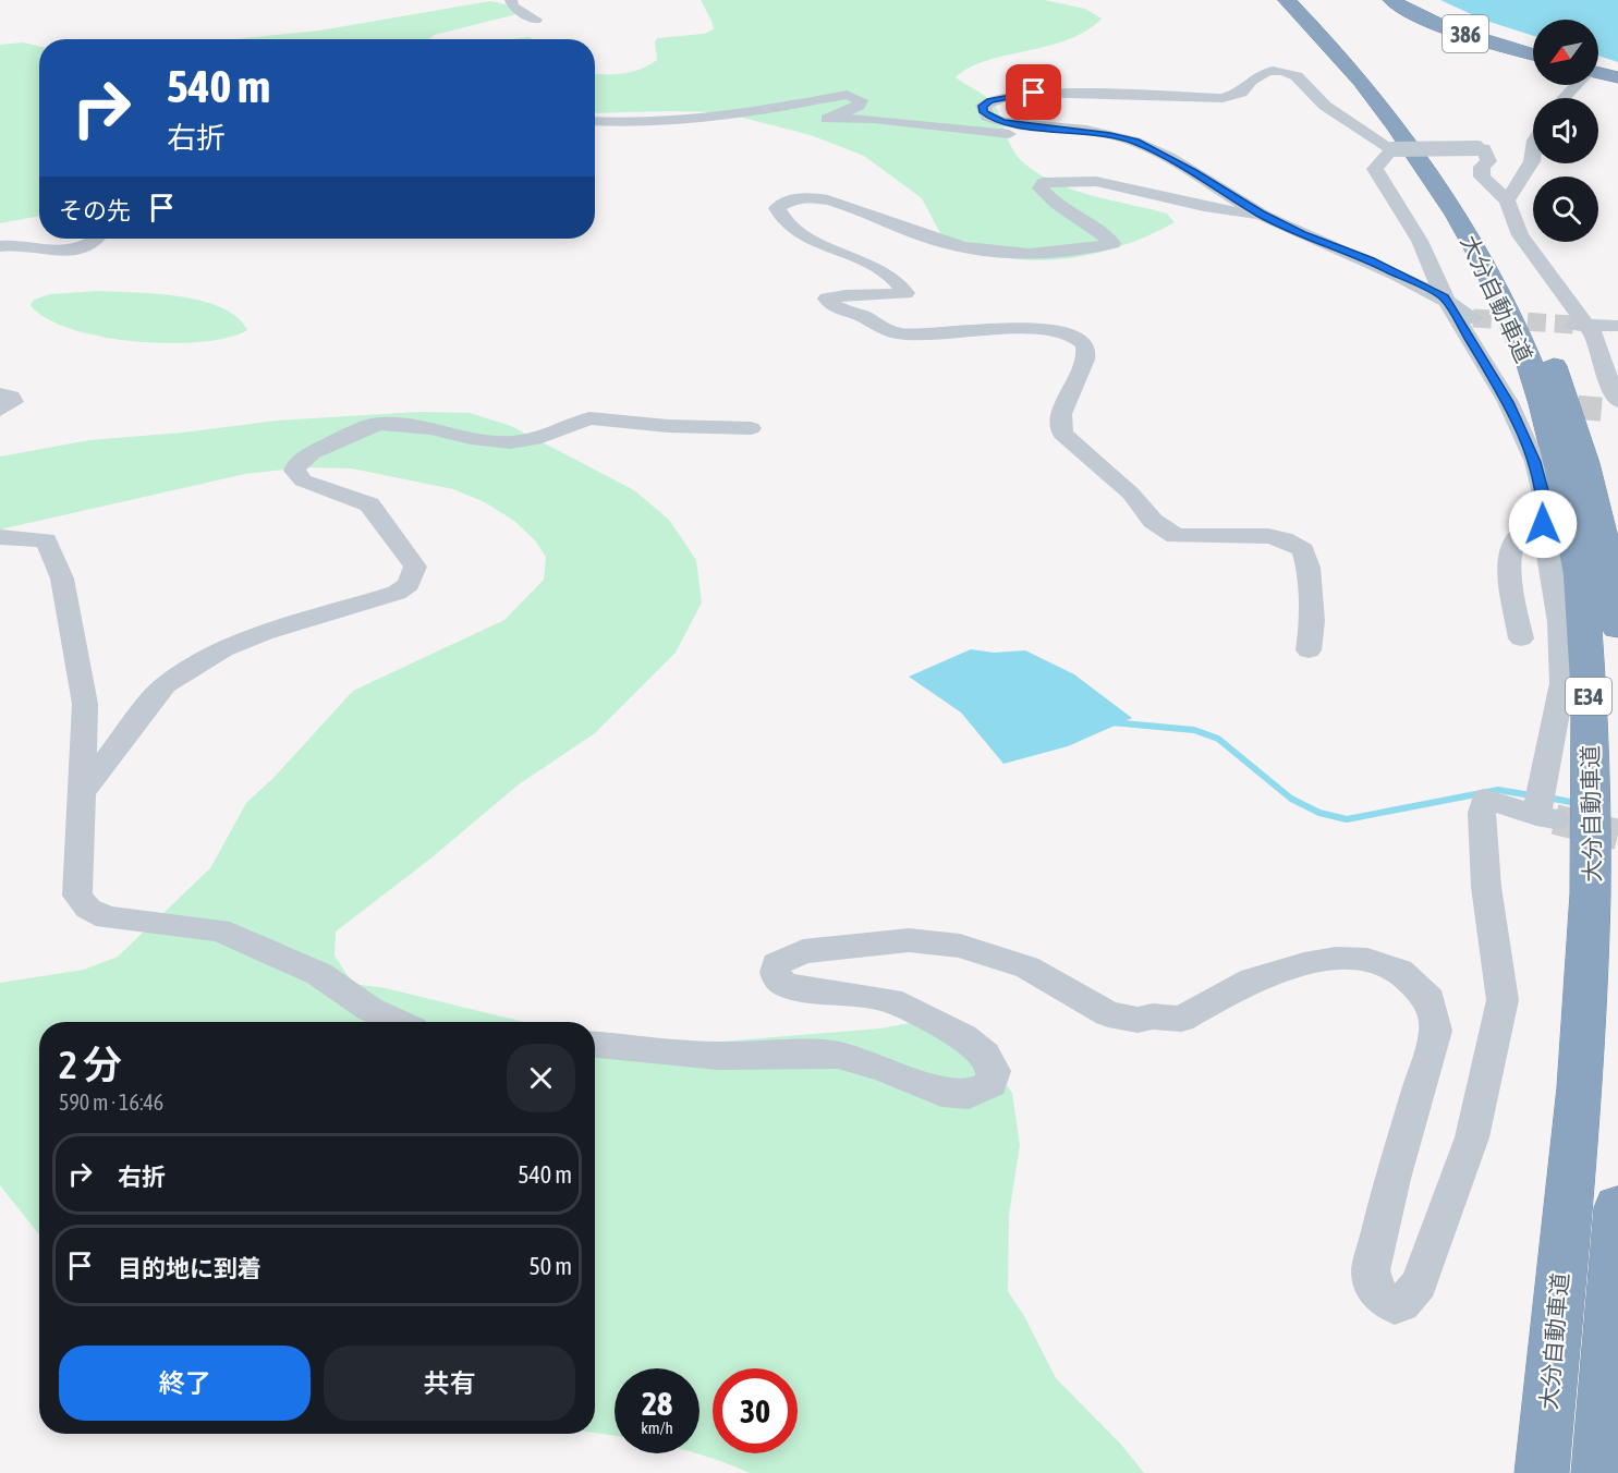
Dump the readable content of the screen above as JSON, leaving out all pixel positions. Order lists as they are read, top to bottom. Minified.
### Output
{"streets":{"highway":["386","大分自動車道","E34"]},"north":"bottom left","page":{"turn":["540 m","右折"],"then":"その先","heading":["2 分","590 m · 16:46"],"list":[{"name":"右折","value":"540 m"},{"name":"目的地に到着","value":"50 m"}],"buttons":["終了","共有"],"speed":"28 km/h","limit":"30"}}
